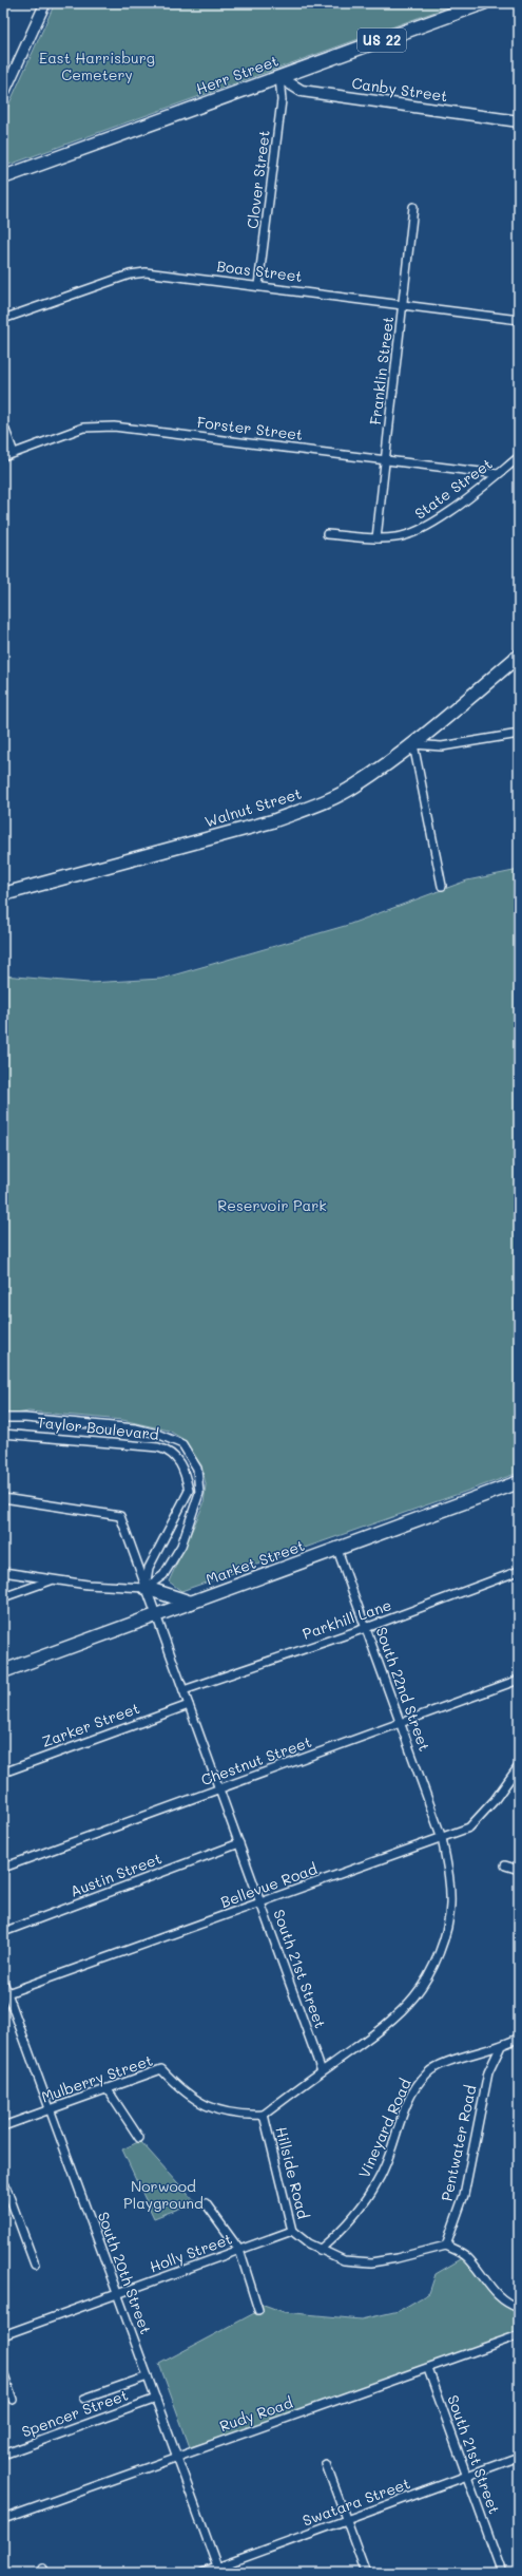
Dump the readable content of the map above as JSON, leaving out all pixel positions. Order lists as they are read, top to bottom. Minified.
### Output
{"streets":{"main road":["US 22","Herr Street","Canby Street","Walnut Street","Market Street"],"street":["Clover Street","Boas Street","Franklin Street","Forster Street","State Street","Taylor Boulevard","Parkhill Lane","South 22nd Street","Zarker Street","Chestnut Street","Austin Street","Bellevue Road","South 21st Street","Mulberry Street","Vineyard Road","Pentwater Road","Hillside Road","Holly Street","South 20th Street","Spencer Street","Rudy Road","Swatara Street"]},"crossings":[["Herr Street","Canby Street"],["Herr Street","Clover Street"],["Canby Street","Clover Street"],["Clover Street","Boas Street"],["Boas Street","Franklin Street"],["Franklin Street","Forster Street"],["Franklin Street","State Street"],["Forster Street","State Street"],["Taylor Boulevard","South 21st Street"],["Market Street","South 22nd Street"],["Market Street","South 21st Street"],["Parkhill Lane","South 22nd Street"],["Parkhill Lane","South 21st Street"],["South 22nd Street","Chestnut Street"],["South 22nd Street","Bellevue Road"],["South 22nd Street","Hillside Road"],["Zarker Street","South 21st Street"],["Chestnut Street","South 21st Street"],["Austin Street","South 21st Street"],["Bellevue Road","South 21st Street"],["Bellevue Road","Hillside Road"],["Bellevue Road","South 20th Street"],["South 21st Street","Hillside Road"],["South 21st Street","Rudy Road"],["South 21st Street","Swatara Street"],["Mulberry Street","Hillside Road"],["Mulberry Street","South 20th Street"],["Vineyard Road","Pentwater Road"],["Vineyard Road","Hillside Road"],["Pentwater Road","Hillside Road"],["Hillside Road","Holly Street"],["Holly Street","South 20th Street"],["South 20th Street","Spencer Street"],["South 20th Street","Rudy Road"],["South 20th Street","Swatara Street"]],"parks":["East Harrisburg Cemetery","Reservoir Park","Norwood Playground"]}
